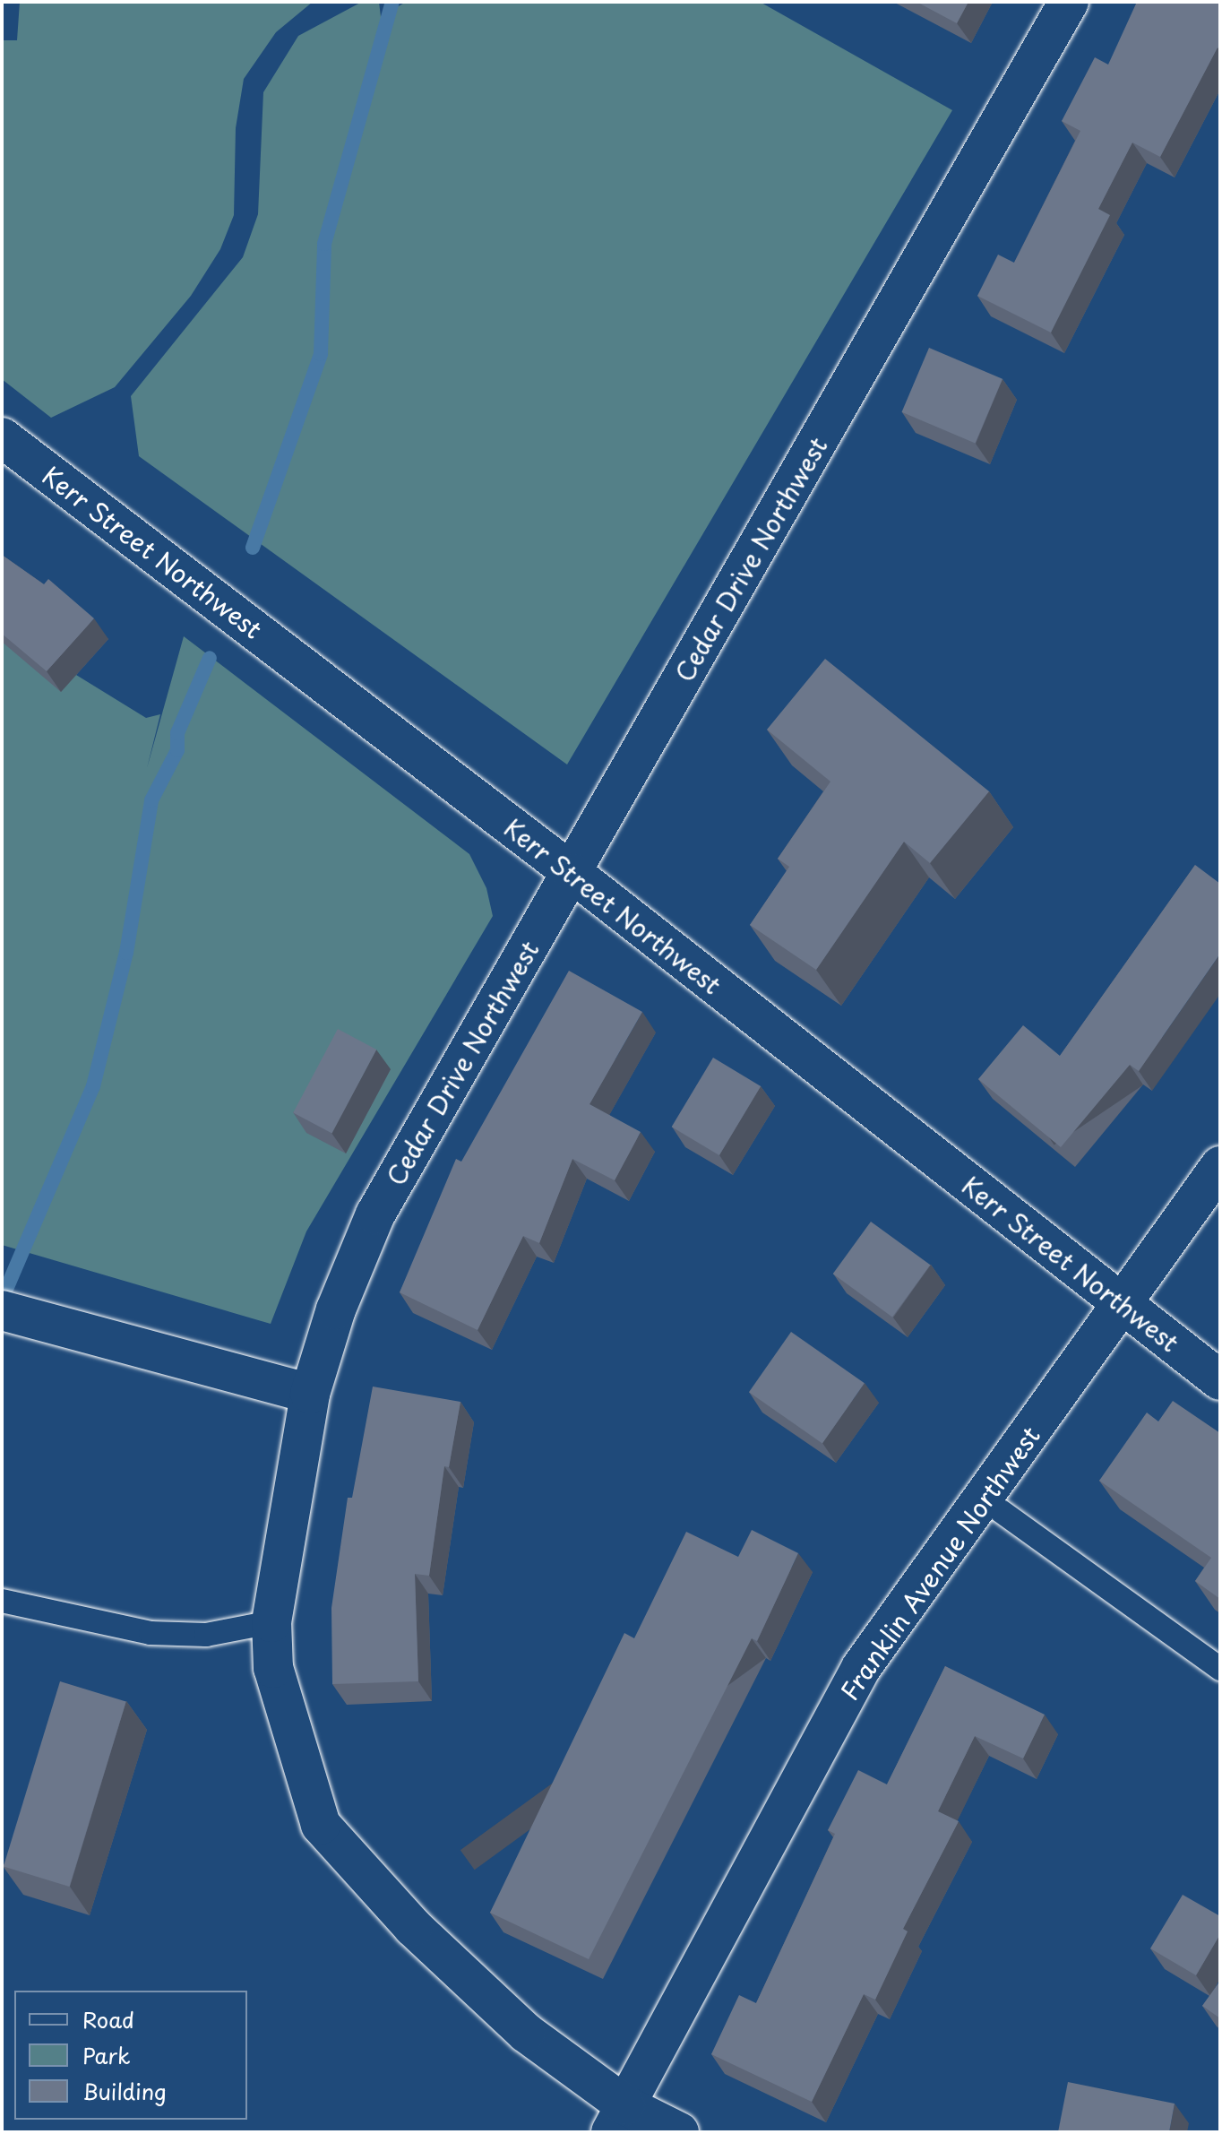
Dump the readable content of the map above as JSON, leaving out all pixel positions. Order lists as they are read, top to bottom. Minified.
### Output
{"streets":{"street":["Kerr Street Northwest","Cedar Drive Northwest","Franklin Avenue Northwest"]},"crossings":[["Kerr Street Northwest","Cedar Drive Northwest"],["Kerr Street Northwest","Franklin Avenue Northwest"],["Cedar Drive Northwest","Franklin Avenue Northwest"]],"legend":["Road","Park","Building"]}
